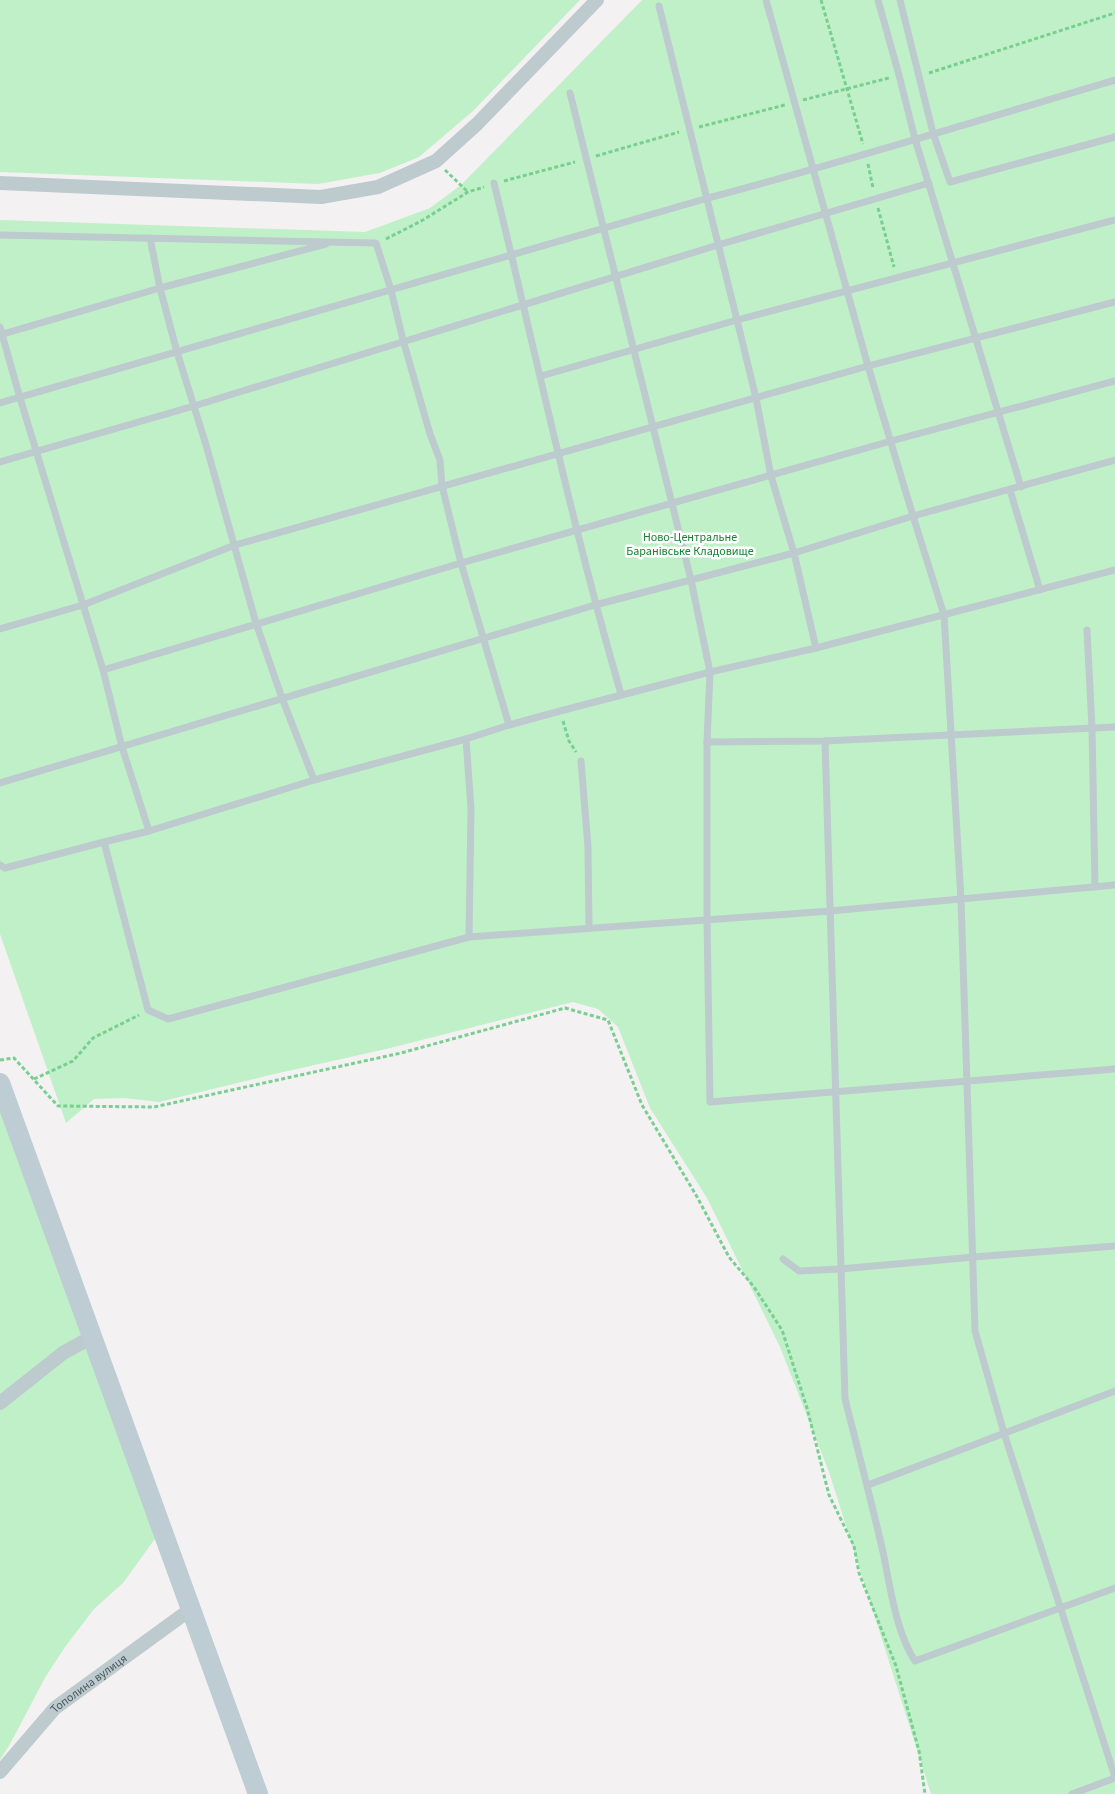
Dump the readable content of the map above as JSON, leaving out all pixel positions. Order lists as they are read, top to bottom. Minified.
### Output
{"streets":{"street":["Тополина вулиця"]},"parks":["Ново-Центральне Баранівське Кладовище"]}
